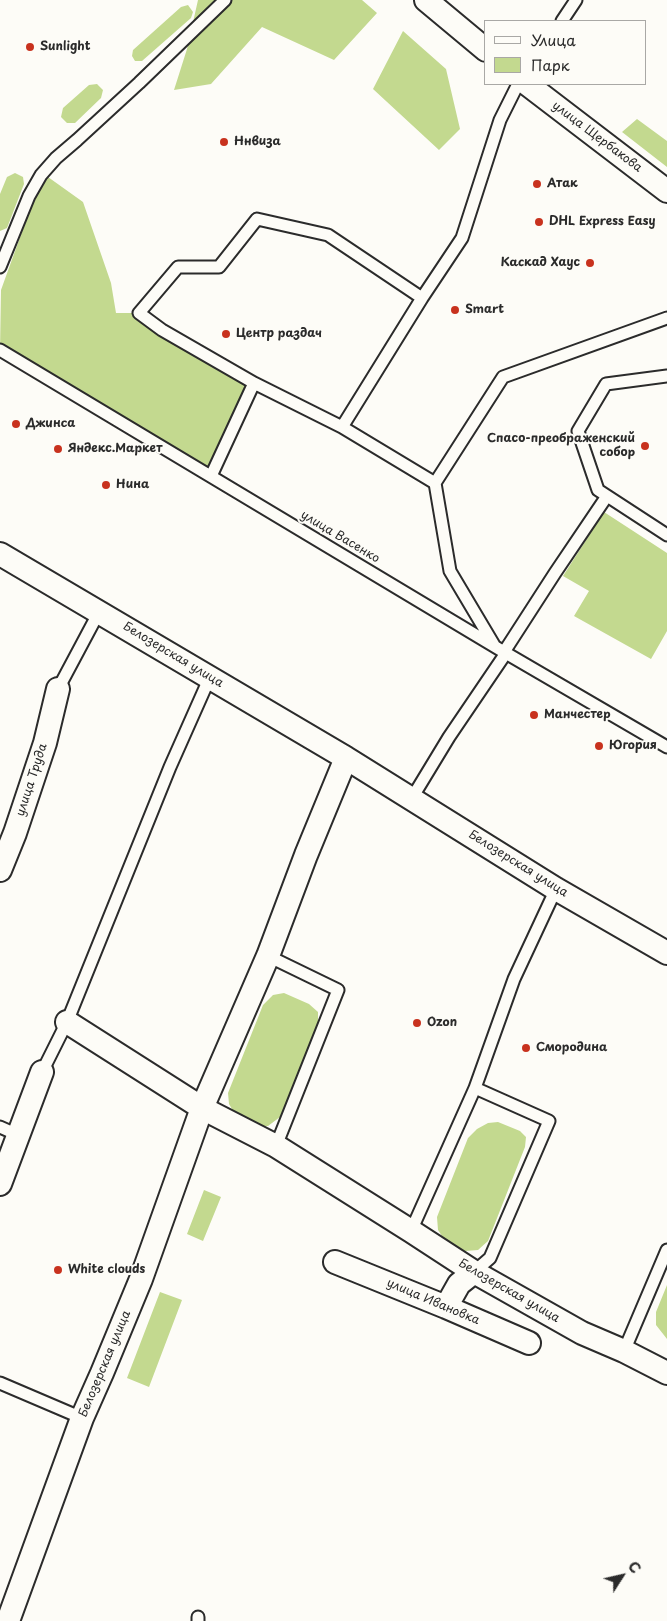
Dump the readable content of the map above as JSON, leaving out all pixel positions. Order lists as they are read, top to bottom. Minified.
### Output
{"streets":{"street":["улица Щербакова","Белозерская улица","улица Труда","улица Ивановка"],"lane":["улица Васенко"]},"places":["Sunlight","Ннвиза","Атак","DHL Express Easy","Каскад Хаус","Smart","Центр раздач","Джинса","Спасо-преображенский собор","Яндекс.Маркет","Нина","Манчестер","Югория","Ozon","Смородина","White clouds"],"legend":["Улица","Парк"],"north":"top right"}
